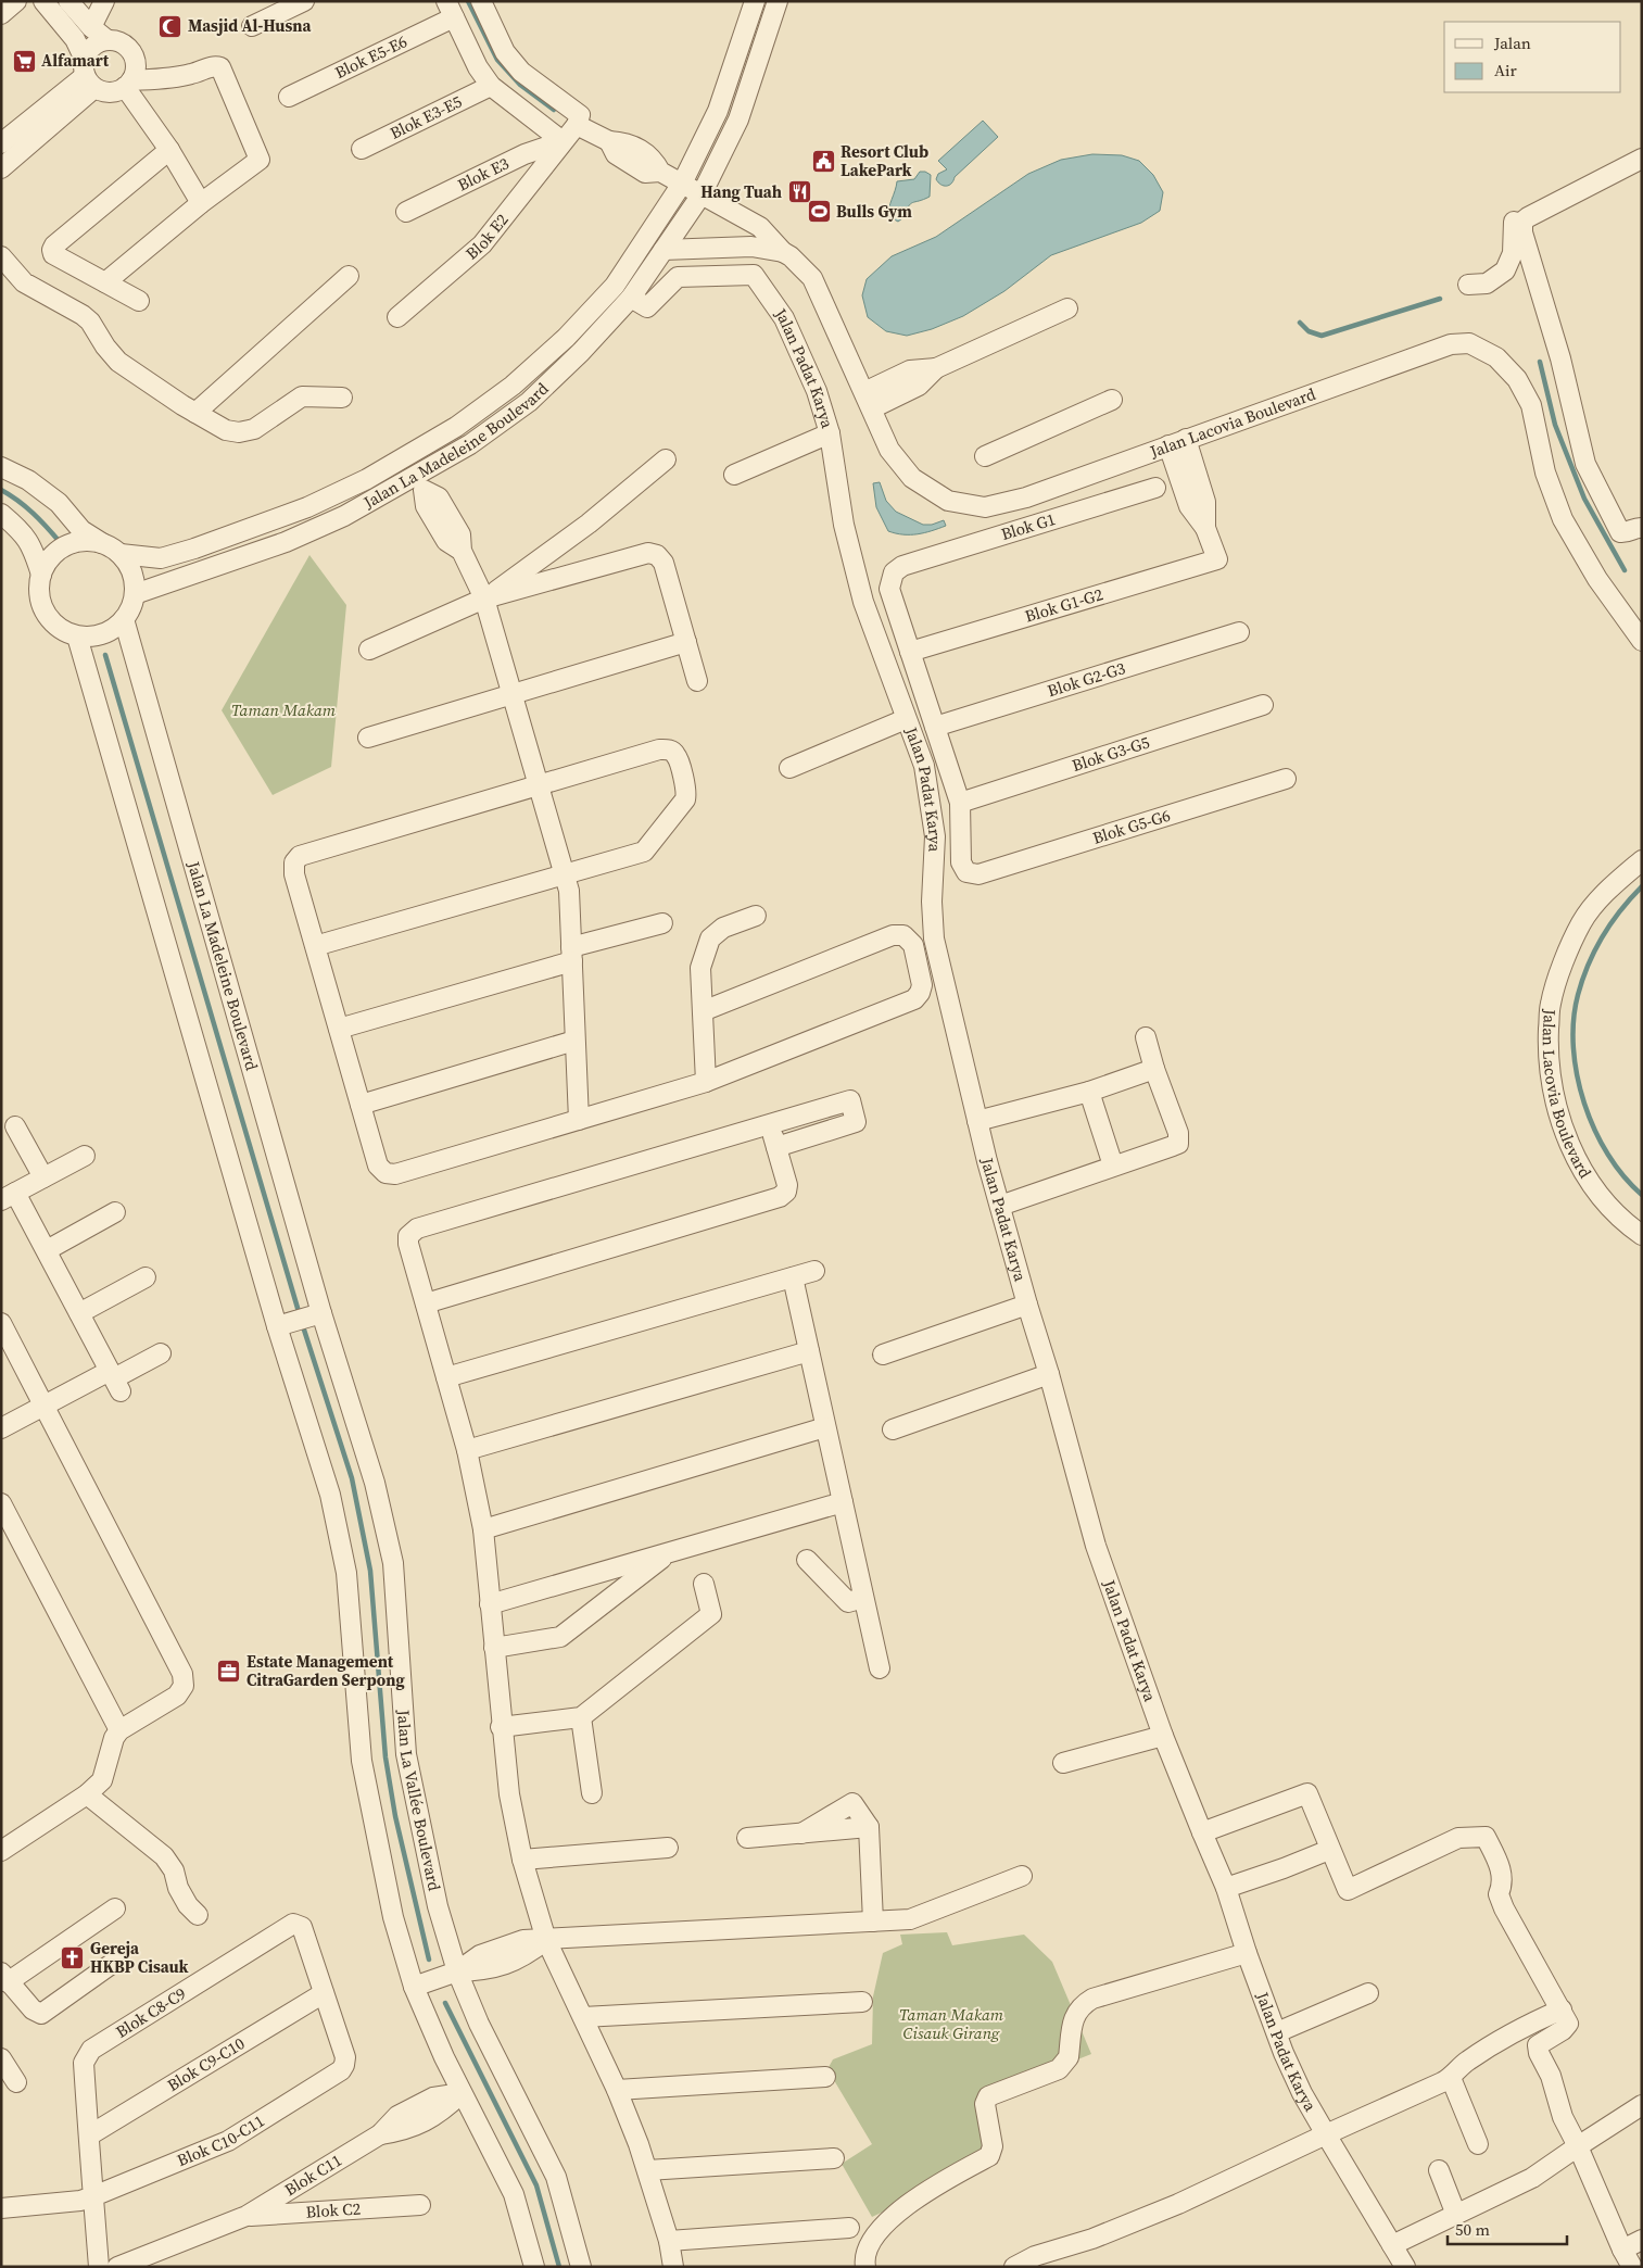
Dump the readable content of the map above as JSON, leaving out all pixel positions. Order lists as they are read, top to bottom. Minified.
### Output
{"streets":{"street":["Blok E5-E6","Blok E3-E5","Blok E3","Blok E2","Jalan Padat Karya","Jalan Lacovia Boulevard","Jalan La Madeleine Boulevard","Blok G1","Blok G1-G2","Blok G2-G3","Blok G3-G5","Blok G5-G6","Jalan La Vallée Boulevard","Blok C8-C9","Blok C9-C10","Blok C10-C11","Blok C11","Blok C2"]},"crossings":[["Blok E3","Blok E2"],["Blok E2","Jalan Lacovia Boulevard"],["Jalan Padat Karya","Jalan La Madeleine Boulevard"],["Jalan Lacovia Boulevard","Jalan La Madeleine Boulevard"],["Jalan Lacovia Boulevard","Blok G1-G2"],["Jalan La Madeleine Boulevard","Jalan La Vallée Boulevard"],["Blok G1","Blok G1-G2"],["Blok G3-G5","Blok G5-G6"],["Blok C8-C9","Blok C9-C10"],["Blok C8-C9","Blok C10-C11"],["Blok C9-C10","Blok C10-C11"],["Blok C11","Blok C2"]],"parks":["Taman Makam","Taman Makam Cisauk Girang"],"places":{"mosque":["Masjid Al-Husna"],"supermarket":["Alfamart"],"public building":["Resort Club LakePark"],"restaurant":["Hang Tuah"],"sports":["Bulls Gym"],"office":["Estate Management CitraGarden Serpong"],"church":["Gereja HKBP Cisauk"]},"legend":["Jalan","Air"],"scale_bar":"50 m"}
